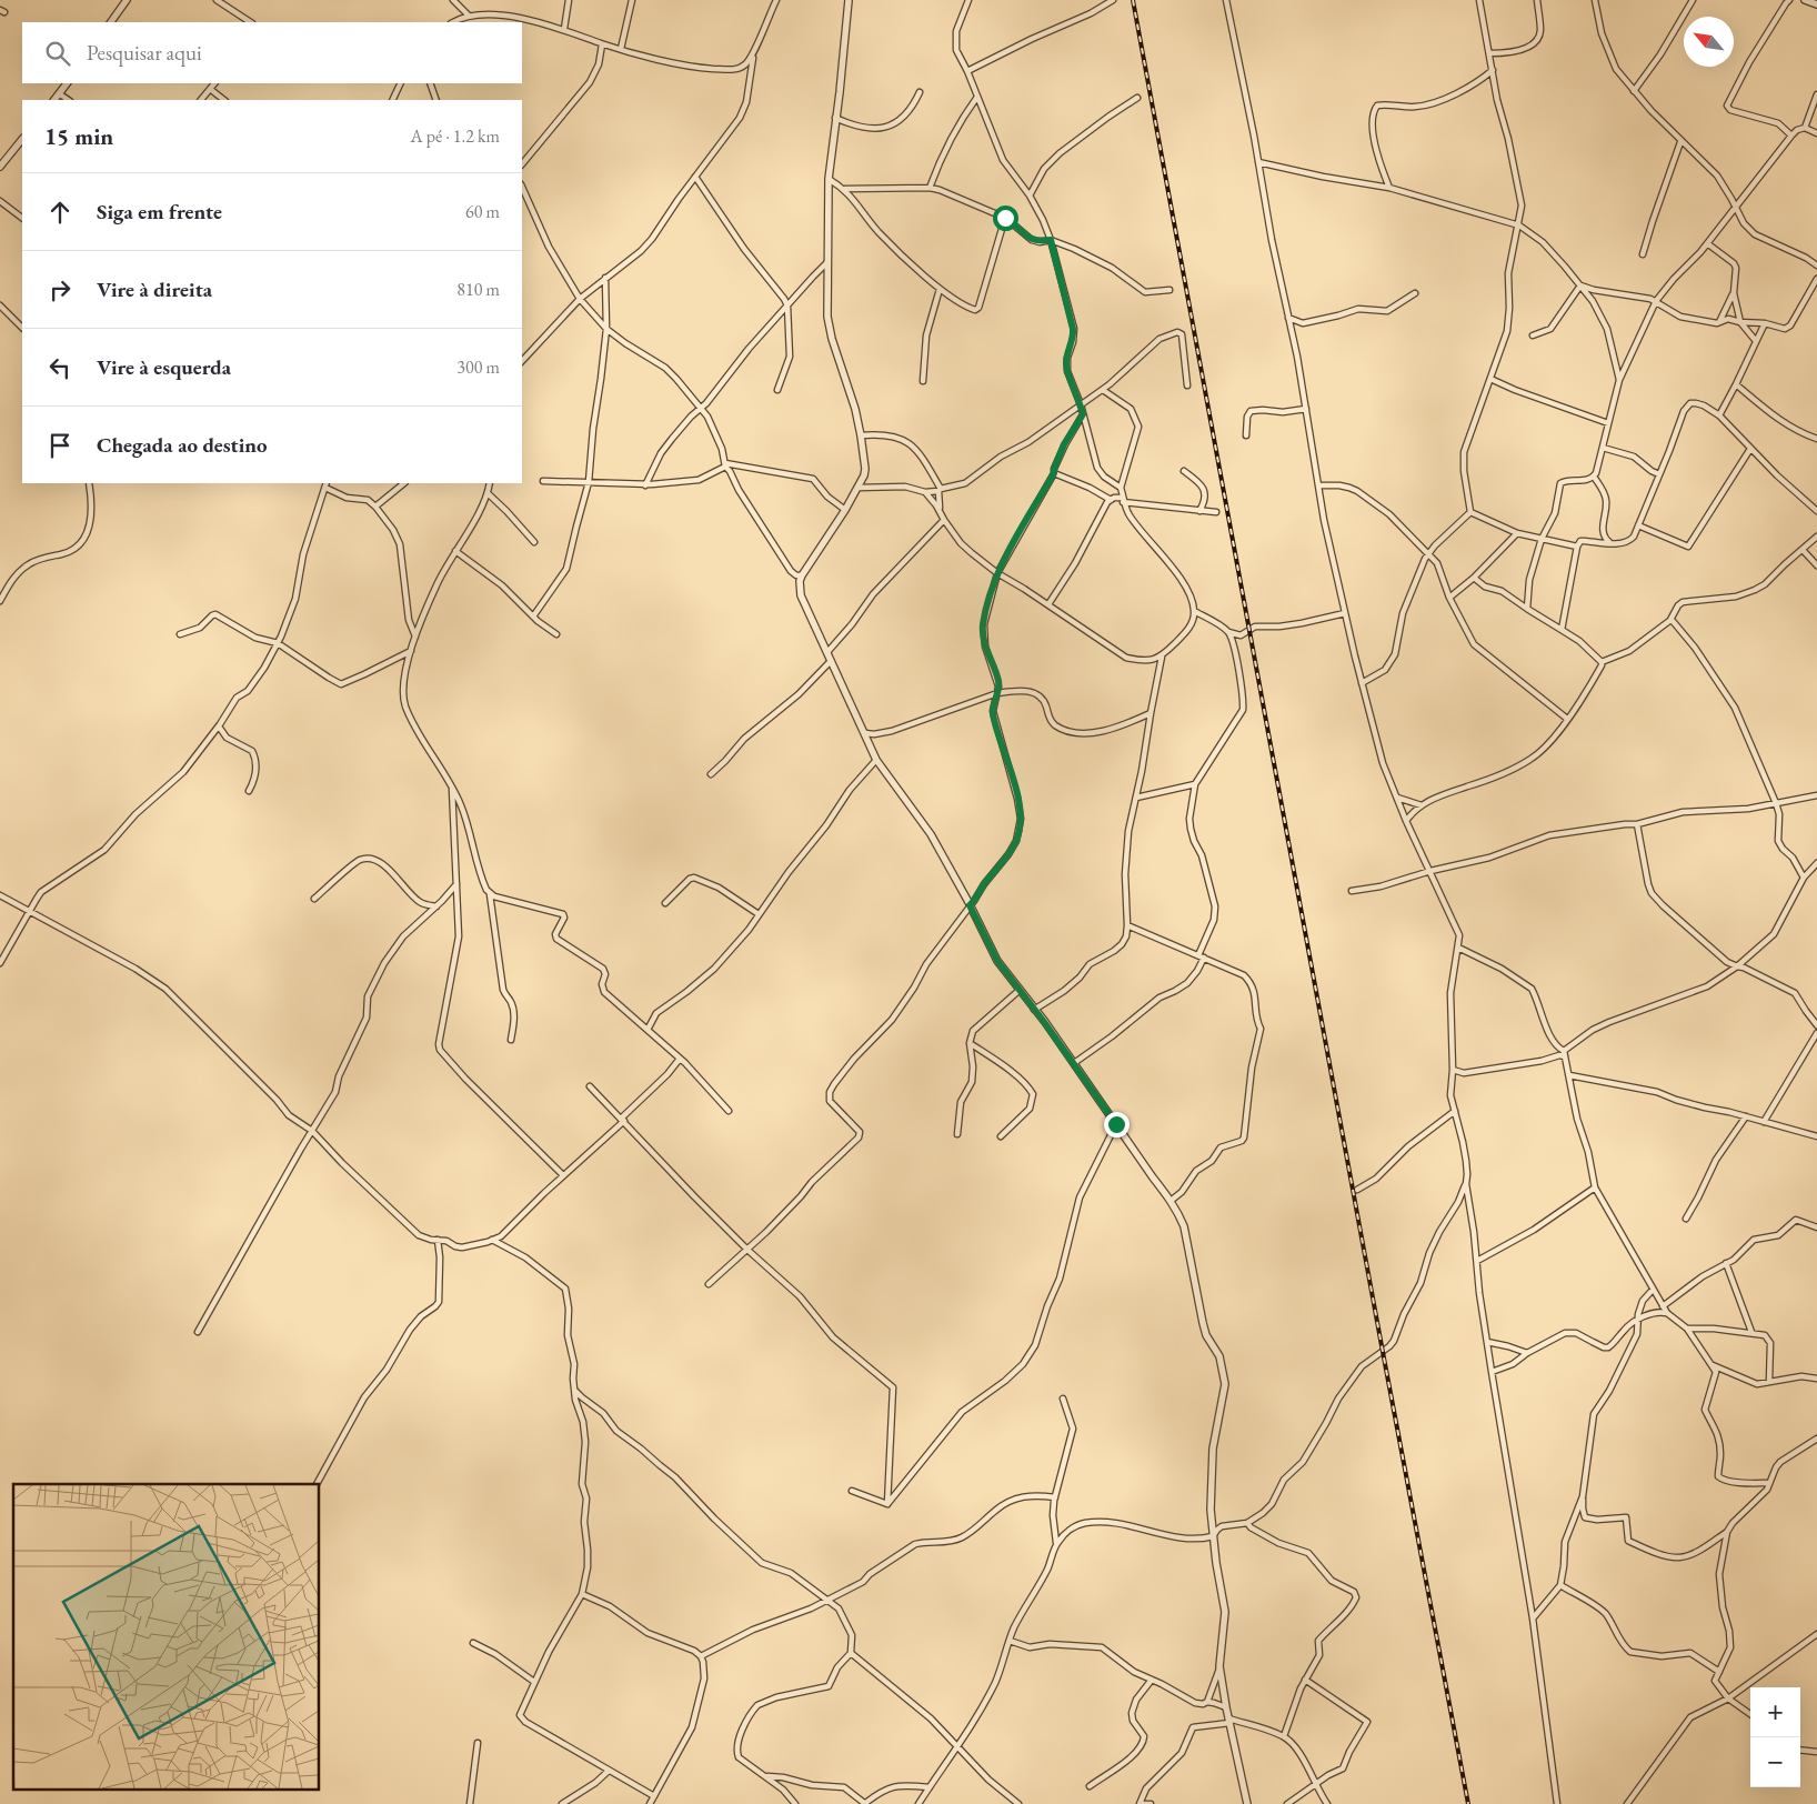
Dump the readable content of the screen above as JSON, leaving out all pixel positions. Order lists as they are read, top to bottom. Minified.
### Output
{"north":"top left","page":{"search":"Pesquisar aqui","heading":["15 min","A pé · 1.2 km"],"list":[["Siga em frente","60 m"],["Vire à direita","810 m"],["Vire à esquerda","300 m"],"Chegada ao destino"],"map_buttons":["+","−"]}}
